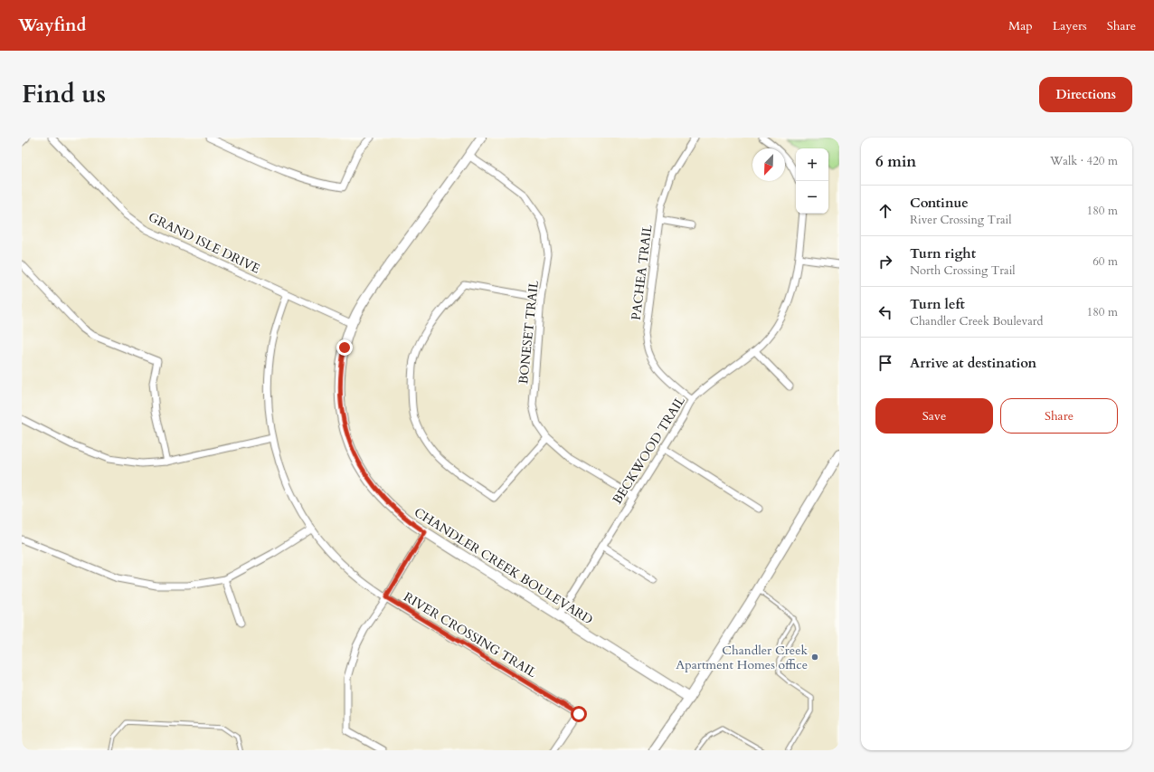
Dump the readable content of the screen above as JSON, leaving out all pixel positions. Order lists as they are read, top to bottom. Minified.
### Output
{"streets":{"street":["GRAND ISLE DRIVE","PACHEA TRAIL","BONESET TRAIL","BECKWOOD TRAIL","CHANDLER CREEK BOULEVARD","RIVER CROSSING TRAIL"]},"crossings":[["GRAND ISLE DRIVE","CHANDLER CREEK BOULEVARD"],["GRAND ISLE DRIVE","RIVER CROSSING TRAIL"],["PACHEA TRAIL","BECKWOOD TRAIL"],["BONESET TRAIL","BECKWOOD TRAIL"],["BONESET TRAIL","CHANDLER CREEK BOULEVARD"],["BECKWOOD TRAIL","CHANDLER CREEK BOULEVARD"]],"places":["Chandler Creek Apartment Homes office"],"north":"bottom left","page":{"header":"Wayfind","nav":["Map","Layers","Share"],"title":"Find us","buttons":["Directions",["Save","Share"]],"heading":["6 min","Walk · 420 m"],"map_buttons":["+","−"],"list":[["Continue","River Crossing Trail","180 m"],["Turn right","North Crossing Trail","60 m"],["Turn left","Chandler Creek Boulevard","180 m"],"Arrive at destination"]}}
